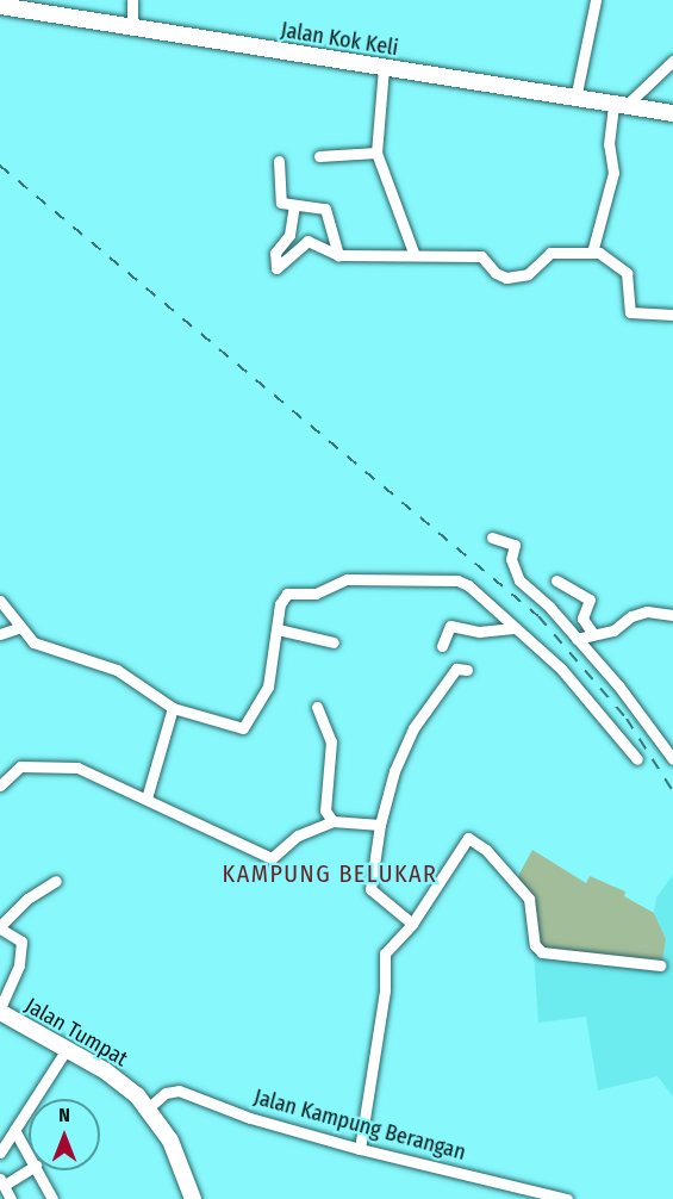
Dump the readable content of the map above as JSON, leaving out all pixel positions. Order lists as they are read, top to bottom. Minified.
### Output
{"streets":{"street":["Jalan Kok Keli","Jalan Tumpat","Jalan Kampung Berangan"]},"crossings":[["Jalan Tumpat","Jalan Kampung Berangan"]],"districts":["KAMPUNG BELUKAR"],"north":"top"}
